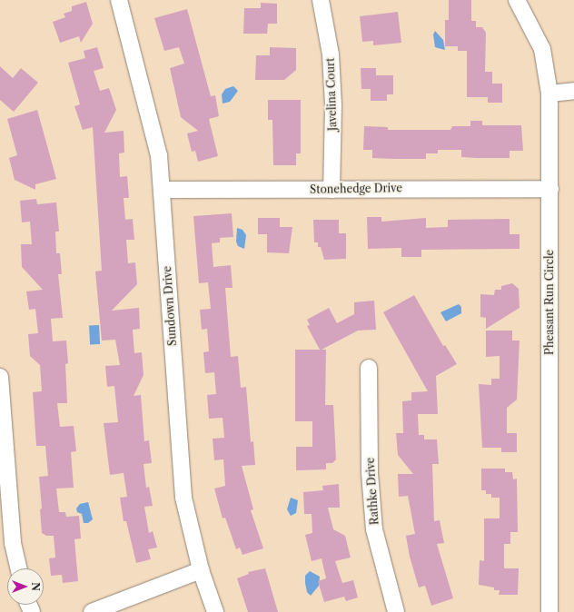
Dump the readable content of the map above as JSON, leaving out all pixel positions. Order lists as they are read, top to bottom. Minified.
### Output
{"streets":{"street":["Javelina Court","Stonehedge Drive","Pheasant Run Circle","Sundown Drive","Rathke Drive"]},"crossings":[["Javelina Court","Stonehedge Drive"],["Stonehedge Drive","Pheasant Run Circle"],["Stonehedge Drive","Sundown Drive"]],"north":"right"}
